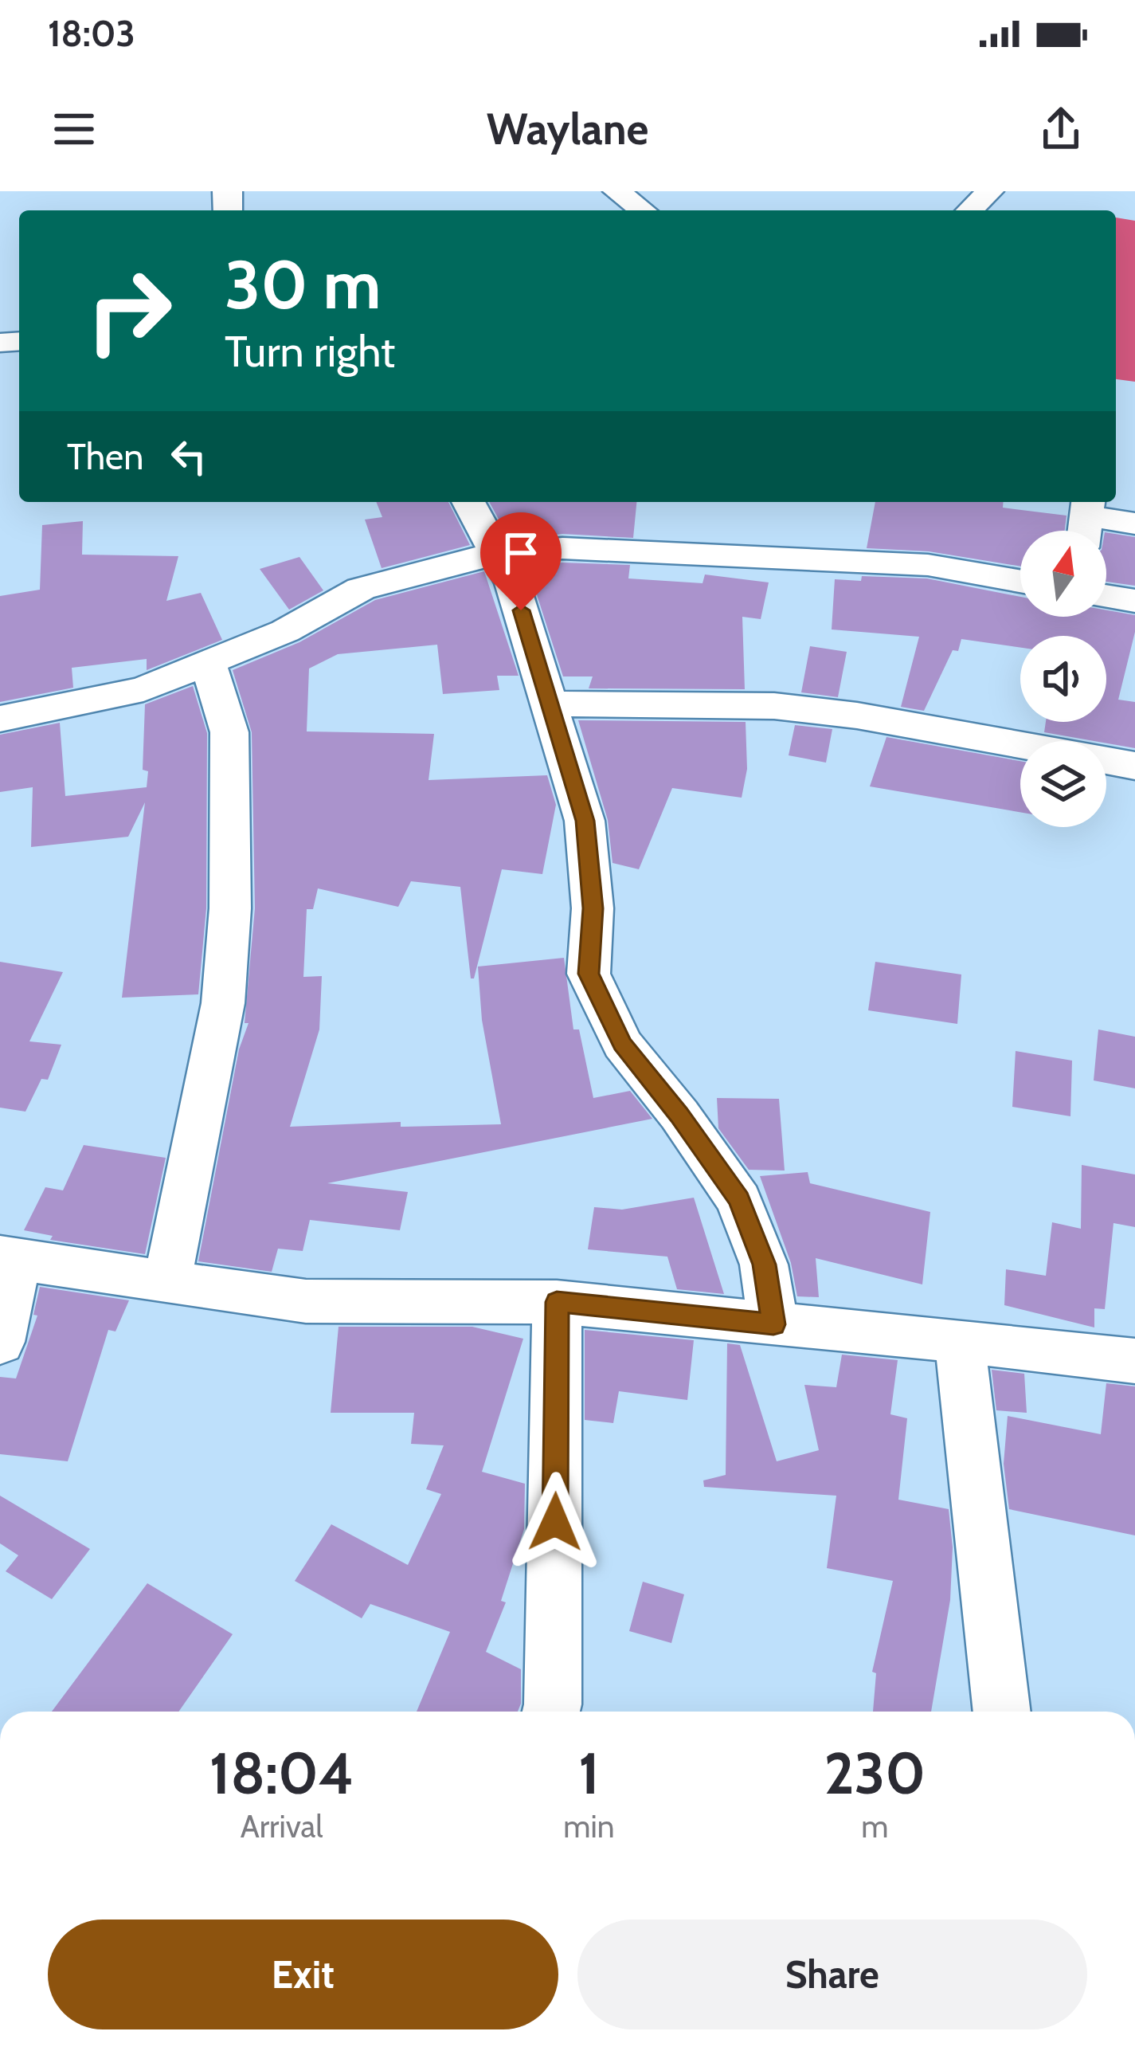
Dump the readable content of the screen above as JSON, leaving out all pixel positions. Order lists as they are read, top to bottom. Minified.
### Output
{"north":"top","page":{"status":"18:03","header":"Waylane","turn":["30 m","Turn right"],"then":"Then","eta":["18:04","Arrival","1","min","230","m"],"buttons":["Exit","Share"]}}
